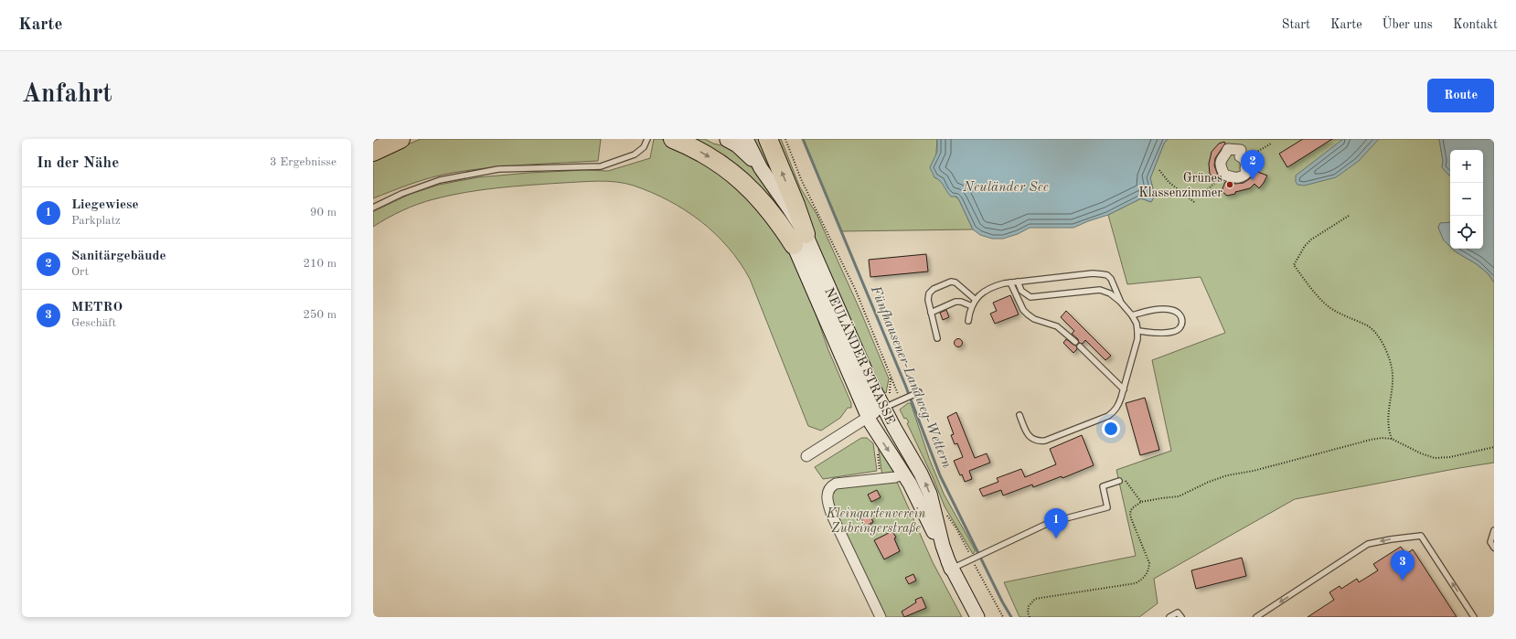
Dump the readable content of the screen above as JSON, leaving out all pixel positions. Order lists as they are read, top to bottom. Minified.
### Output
{"streets":{"main road":["NEULÄNDER STRASSE"]},"water":["Neuländer See","Fünfhausener-Landweg-Wettern"],"parks":["Kleingartenverein Zubringerstraße"],"places":["Grünes Klassenzimmer"],"page":{"header":"Karte","nav":["Start","Karte","Über uns","Kontakt"],"buttons":"Route","title":"Anfahrt","heading":["In der Nähe","3 Ergebnisse"],"map_buttons":["+","−"],"pins":["2","1","3"],"list":[{"mark":"1","name":"Liegewiese","note":"Parkplatz","value":"90 m"},{"mark":"2","name":"Sanitärgebäude","note":"Ort","value":"210 m"},{"mark":"3","name":"METRO","note":"Geschäft","value":"250 m"}]}}
